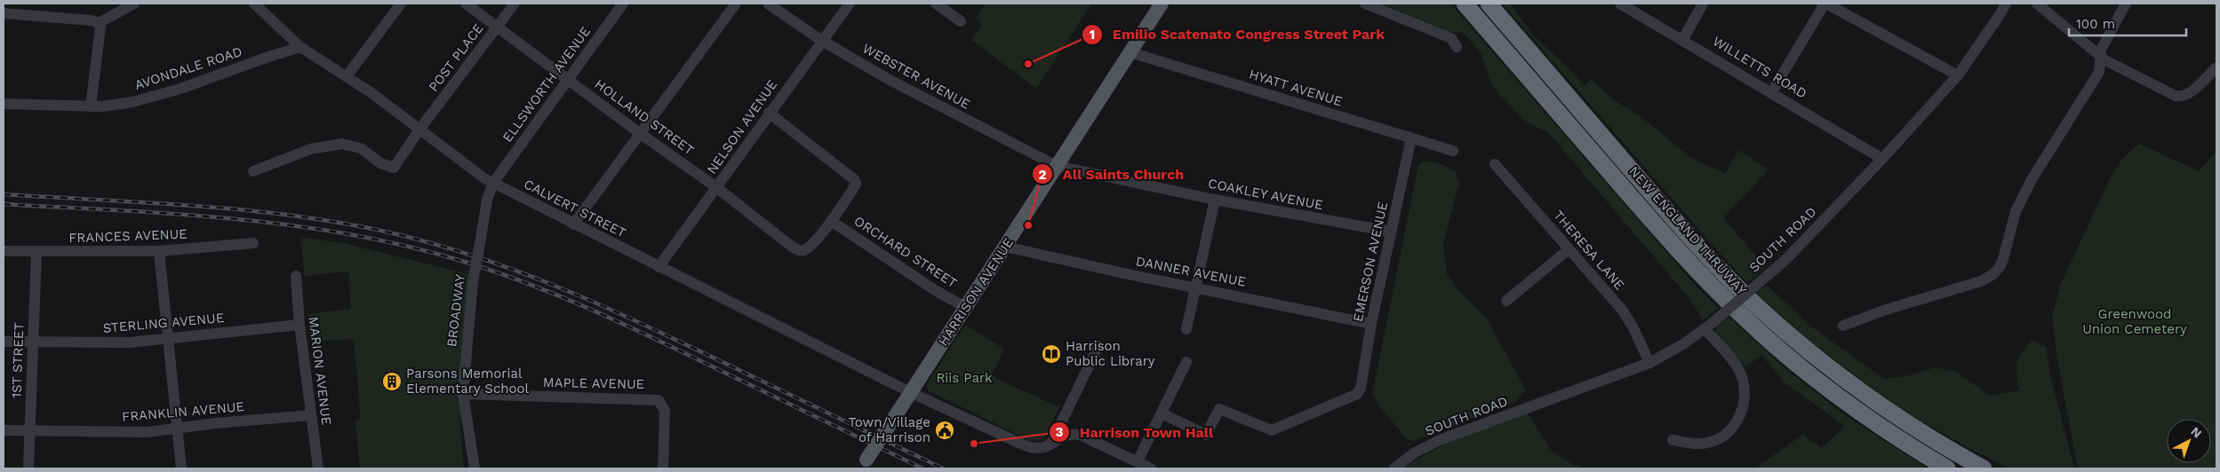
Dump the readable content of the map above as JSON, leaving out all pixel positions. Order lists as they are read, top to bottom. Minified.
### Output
{"streets":{"highway":["NEW ENGLAND THRUWAY"],"main road":["HARRISON AVENUE"],"street":["POST PLACE","WILLETTS ROAD","AVONDALE ROAD","WEBSTER AVENUE","ELLSWORTH AVENUE","HYATT AVENUE","HOLLAND STREET","NELSON AVENUE","COAKLEY AVENUE","CALVERT STREET","FRANCES AVENUE","SOUTH ROAD","THERESA LANE","ORCHARD STREET","EMERSON AVENUE","DANNER AVENUE","BROADWAY","STERLING AVENUE","1ST STREET","MARION AVENUE","MAPLE AVENUE","FRANKLIN AVENUE"]},"crossings":[["POST PLACE","HOLLAND STREET"],["POST PLACE","CALVERT STREET"],["WILLETTS ROAD","SOUTH ROAD"],["AVONDALE ROAD","CALVERT STREET"],["WEBSTER AVENUE","NELSON AVENUE"],["WEBSTER AVENUE","COAKLEY AVENUE"],["WEBSTER AVENUE","HARRISON AVENUE"],["ELLSWORTH AVENUE","HOLLAND STREET"],["ELLSWORTH AVENUE","CALVERT STREET"],["ELLSWORTH AVENUE","BROADWAY"],["HYATT AVENUE","EMERSON AVENUE"],["HYATT AVENUE","HARRISON AVENUE"],["HOLLAND STREET","NELSON AVENUE"],["HOLLAND STREET","ORCHARD STREET"],["NELSON AVENUE","CALVERT STREET"],["COAKLEY AVENUE","EMERSON AVENUE"],["COAKLEY AVENUE","HARRISON AVENUE"],["CALVERT STREET","HARRISON AVENUE"],["CALVERT STREET","BROADWAY"],["FRANCES AVENUE","1ST STREET"],["SOUTH ROAD","THERESA LANE"],["ORCHARD STREET","HARRISON AVENUE"],["EMERSON AVENUE","DANNER AVENUE"],["DANNER AVENUE","HARRISON AVENUE"],["BROADWAY","MAPLE AVENUE"],["STERLING AVENUE","1ST STREET"],["STERLING AVENUE","MARION AVENUE"],["1ST STREET","FRANKLIN AVENUE"],["MARION AVENUE","FRANKLIN AVENUE"]],"parks":["Greenwood Union Cemetery","Riis Park"],"places":{"other":["Emilio Scatenato Congress Street Park","All Saints Church","Harrison Town Hall"],"library":["Harrison Public Library"],"building":["Parsons Memorial Elementary School"],"public building":["Town/Village of Harrison"]},"scale_bar":"100 m","north":"top right"}
